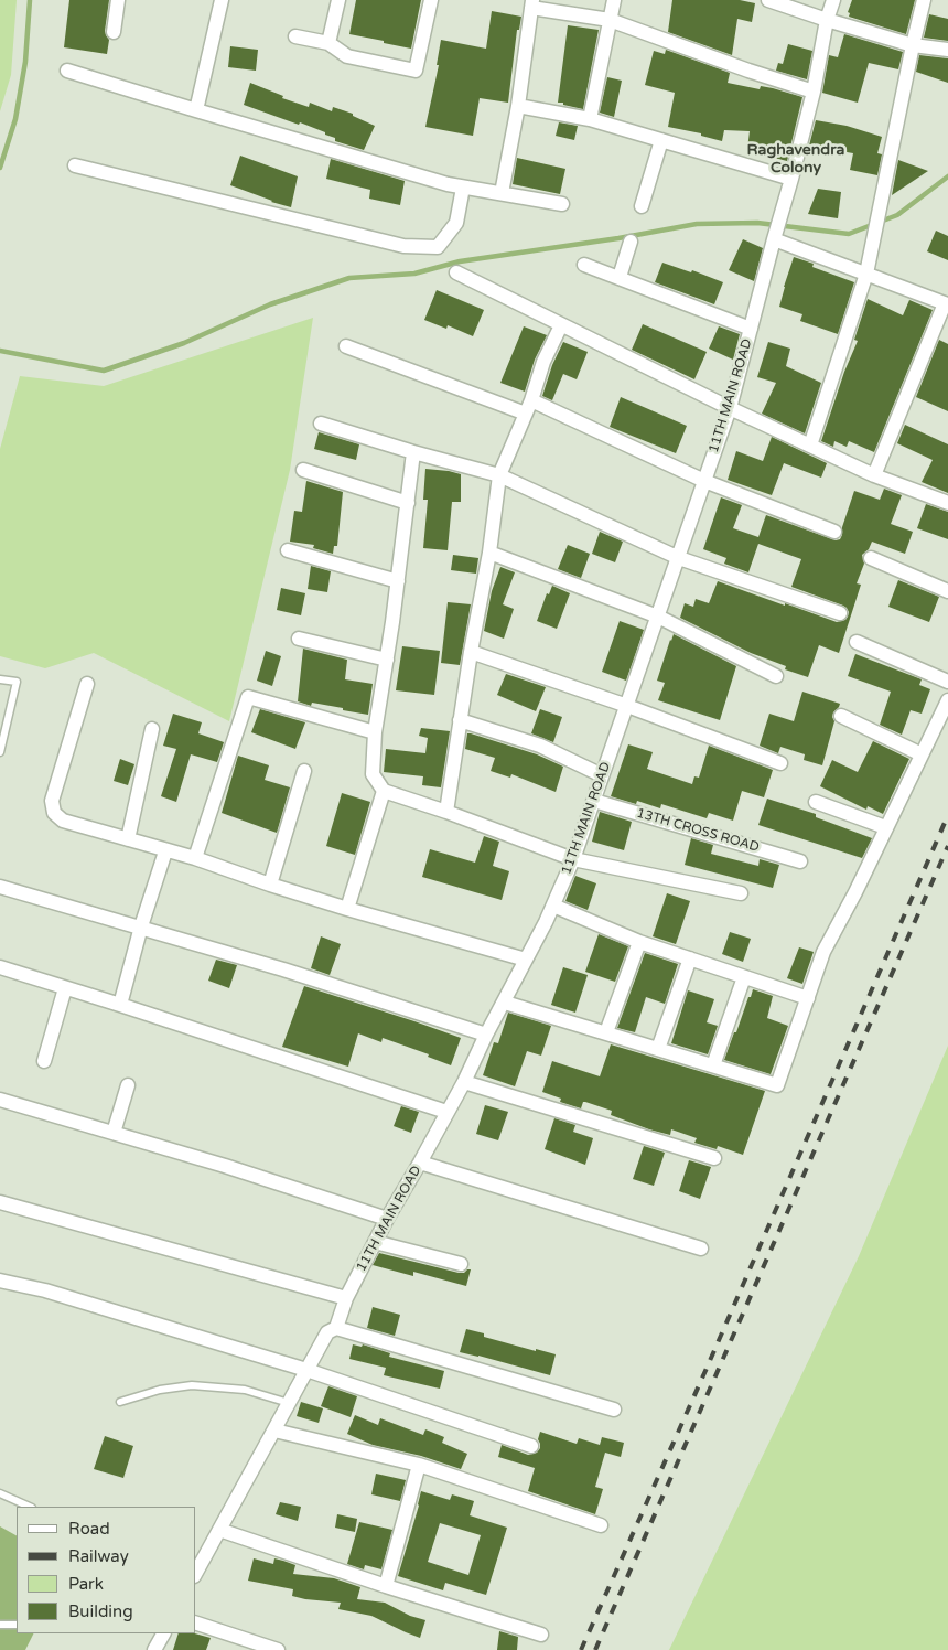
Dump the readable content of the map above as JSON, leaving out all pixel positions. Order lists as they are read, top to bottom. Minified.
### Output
{"streets":{"street":["11TH MAIN ROAD","13TH CROSS ROAD"]},"crossings":[["11TH MAIN ROAD","13TH CROSS ROAD"]],"districts":["Raghavendra Colony"],"legend":["Road","Railway","Park","Building"]}
